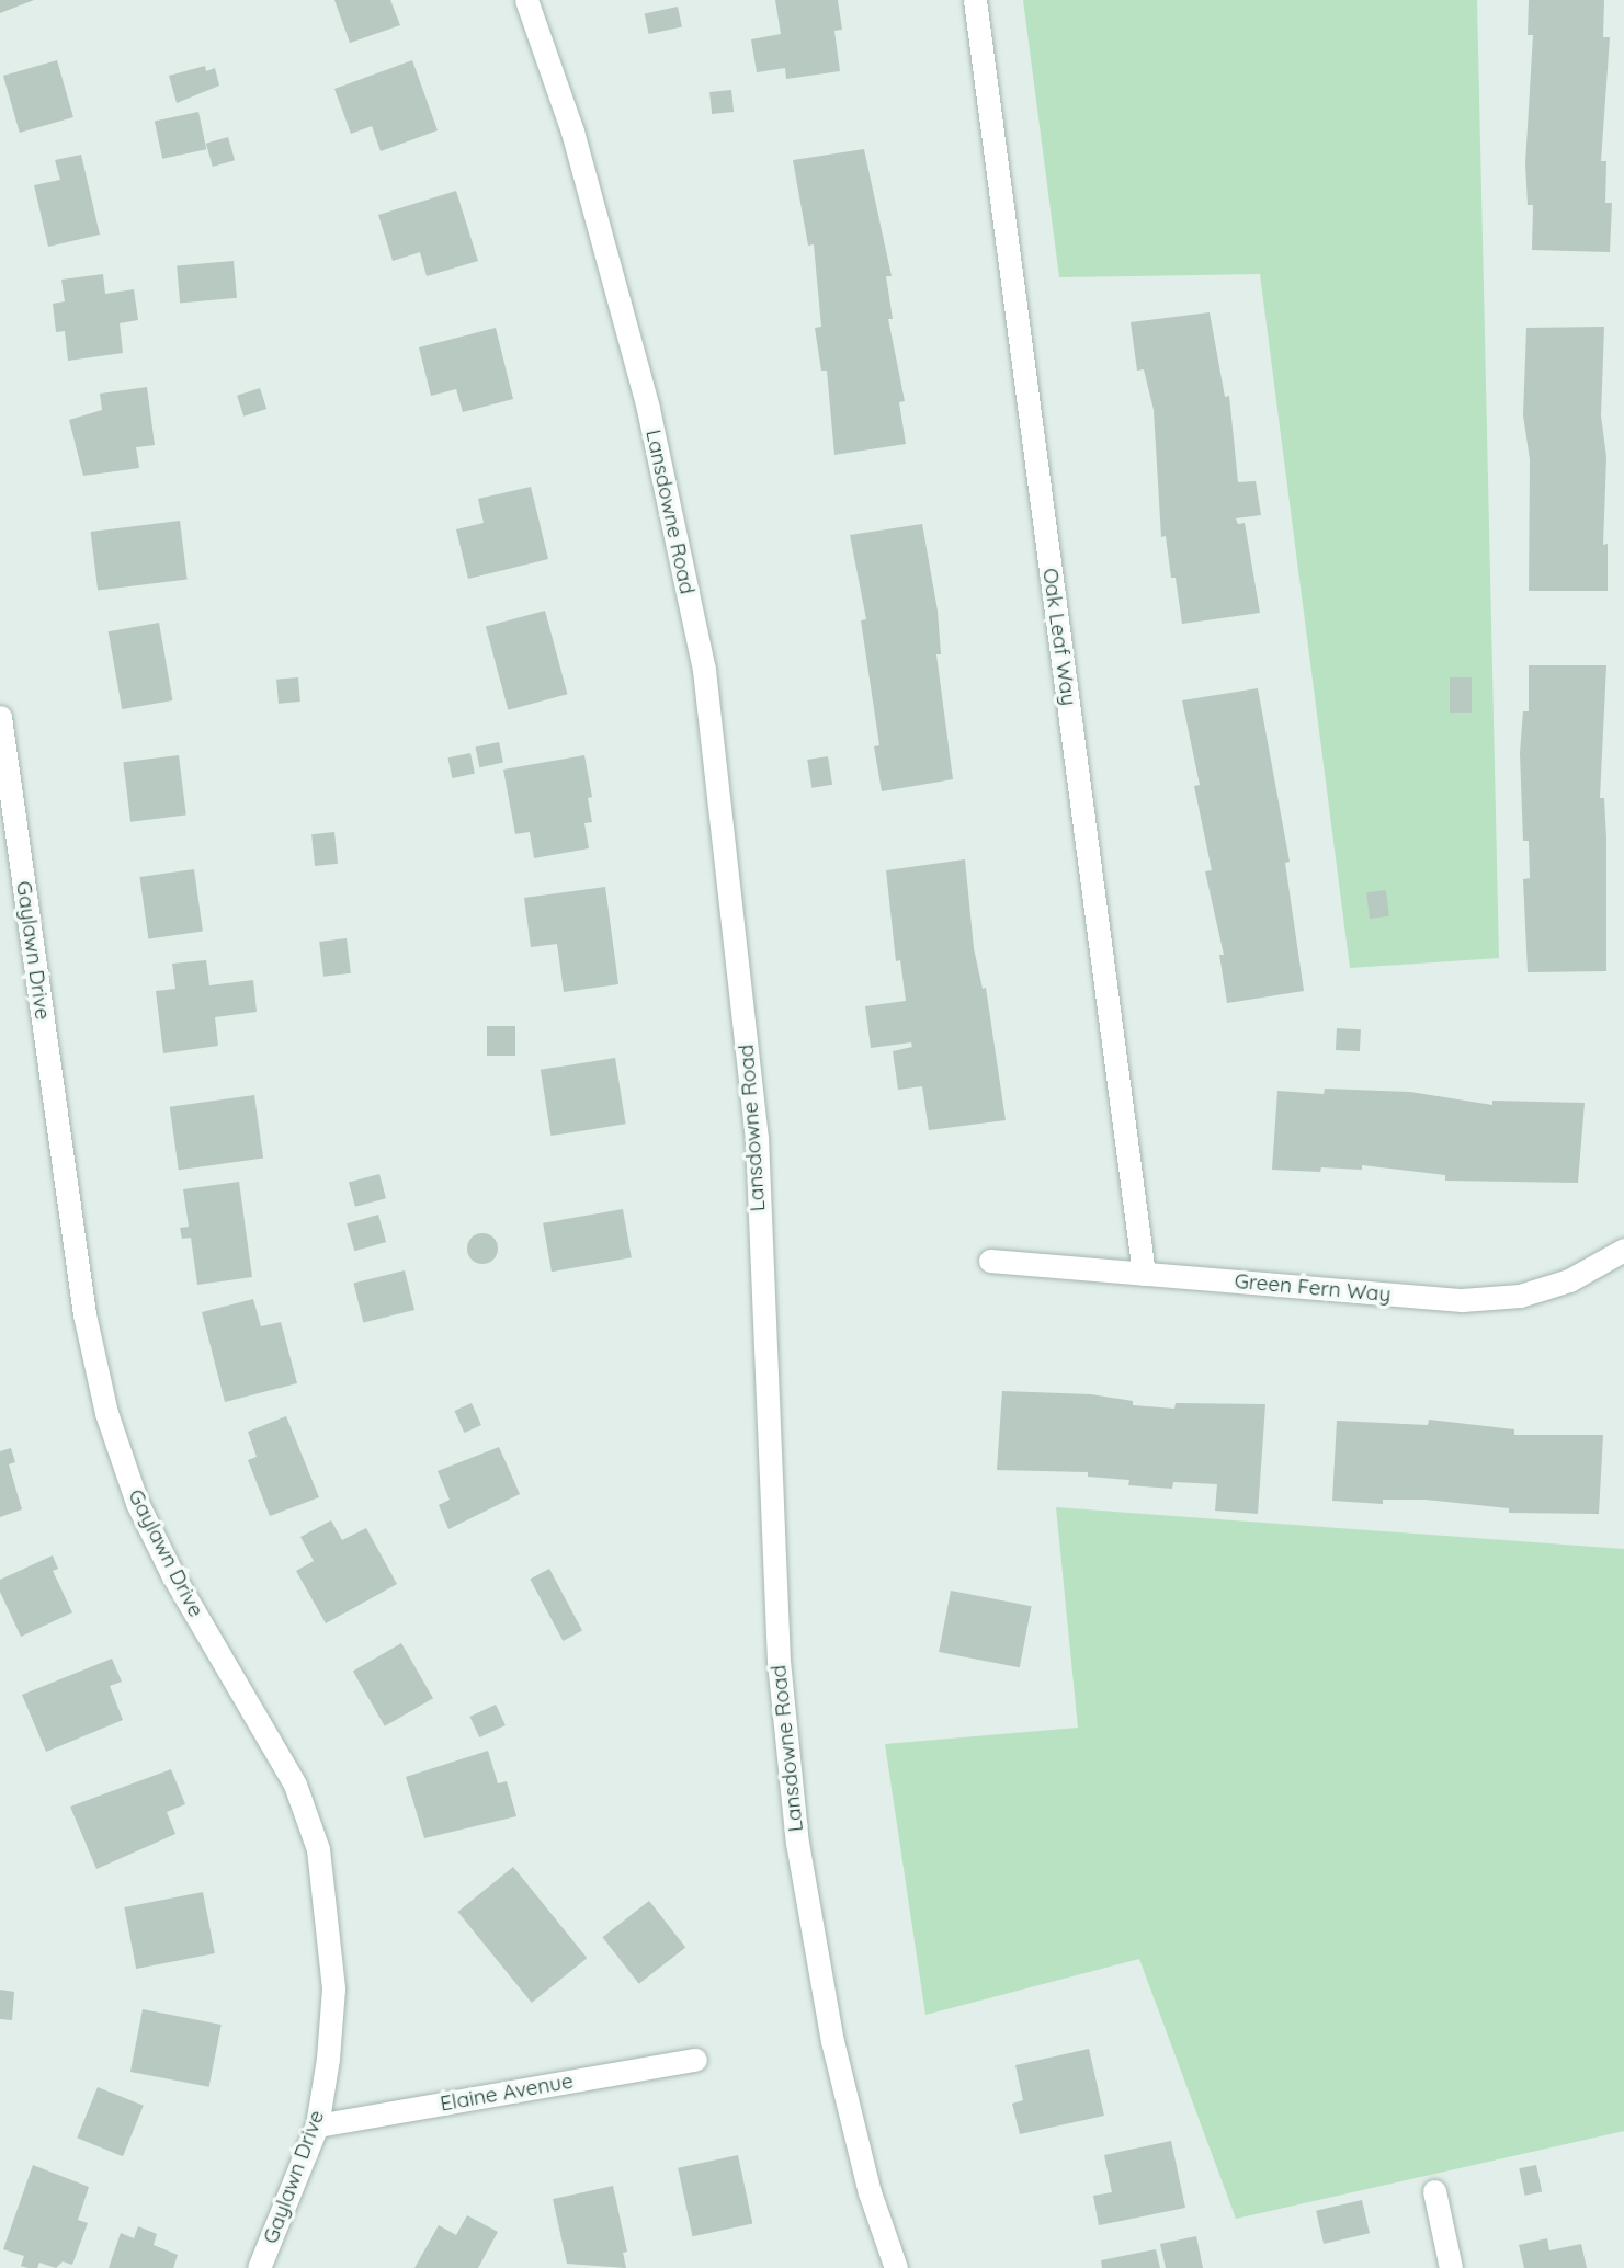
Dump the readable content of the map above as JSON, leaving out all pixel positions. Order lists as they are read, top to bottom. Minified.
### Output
{"streets":{"street":["Lansdowne Road","Oak Leaf Way","Gaylawn Drive","Green Fern Way","Elaine Avenue"]},"crossings":[["Oak Leaf Way","Green Fern Way"],["Gaylawn Drive","Elaine Avenue"]]}
